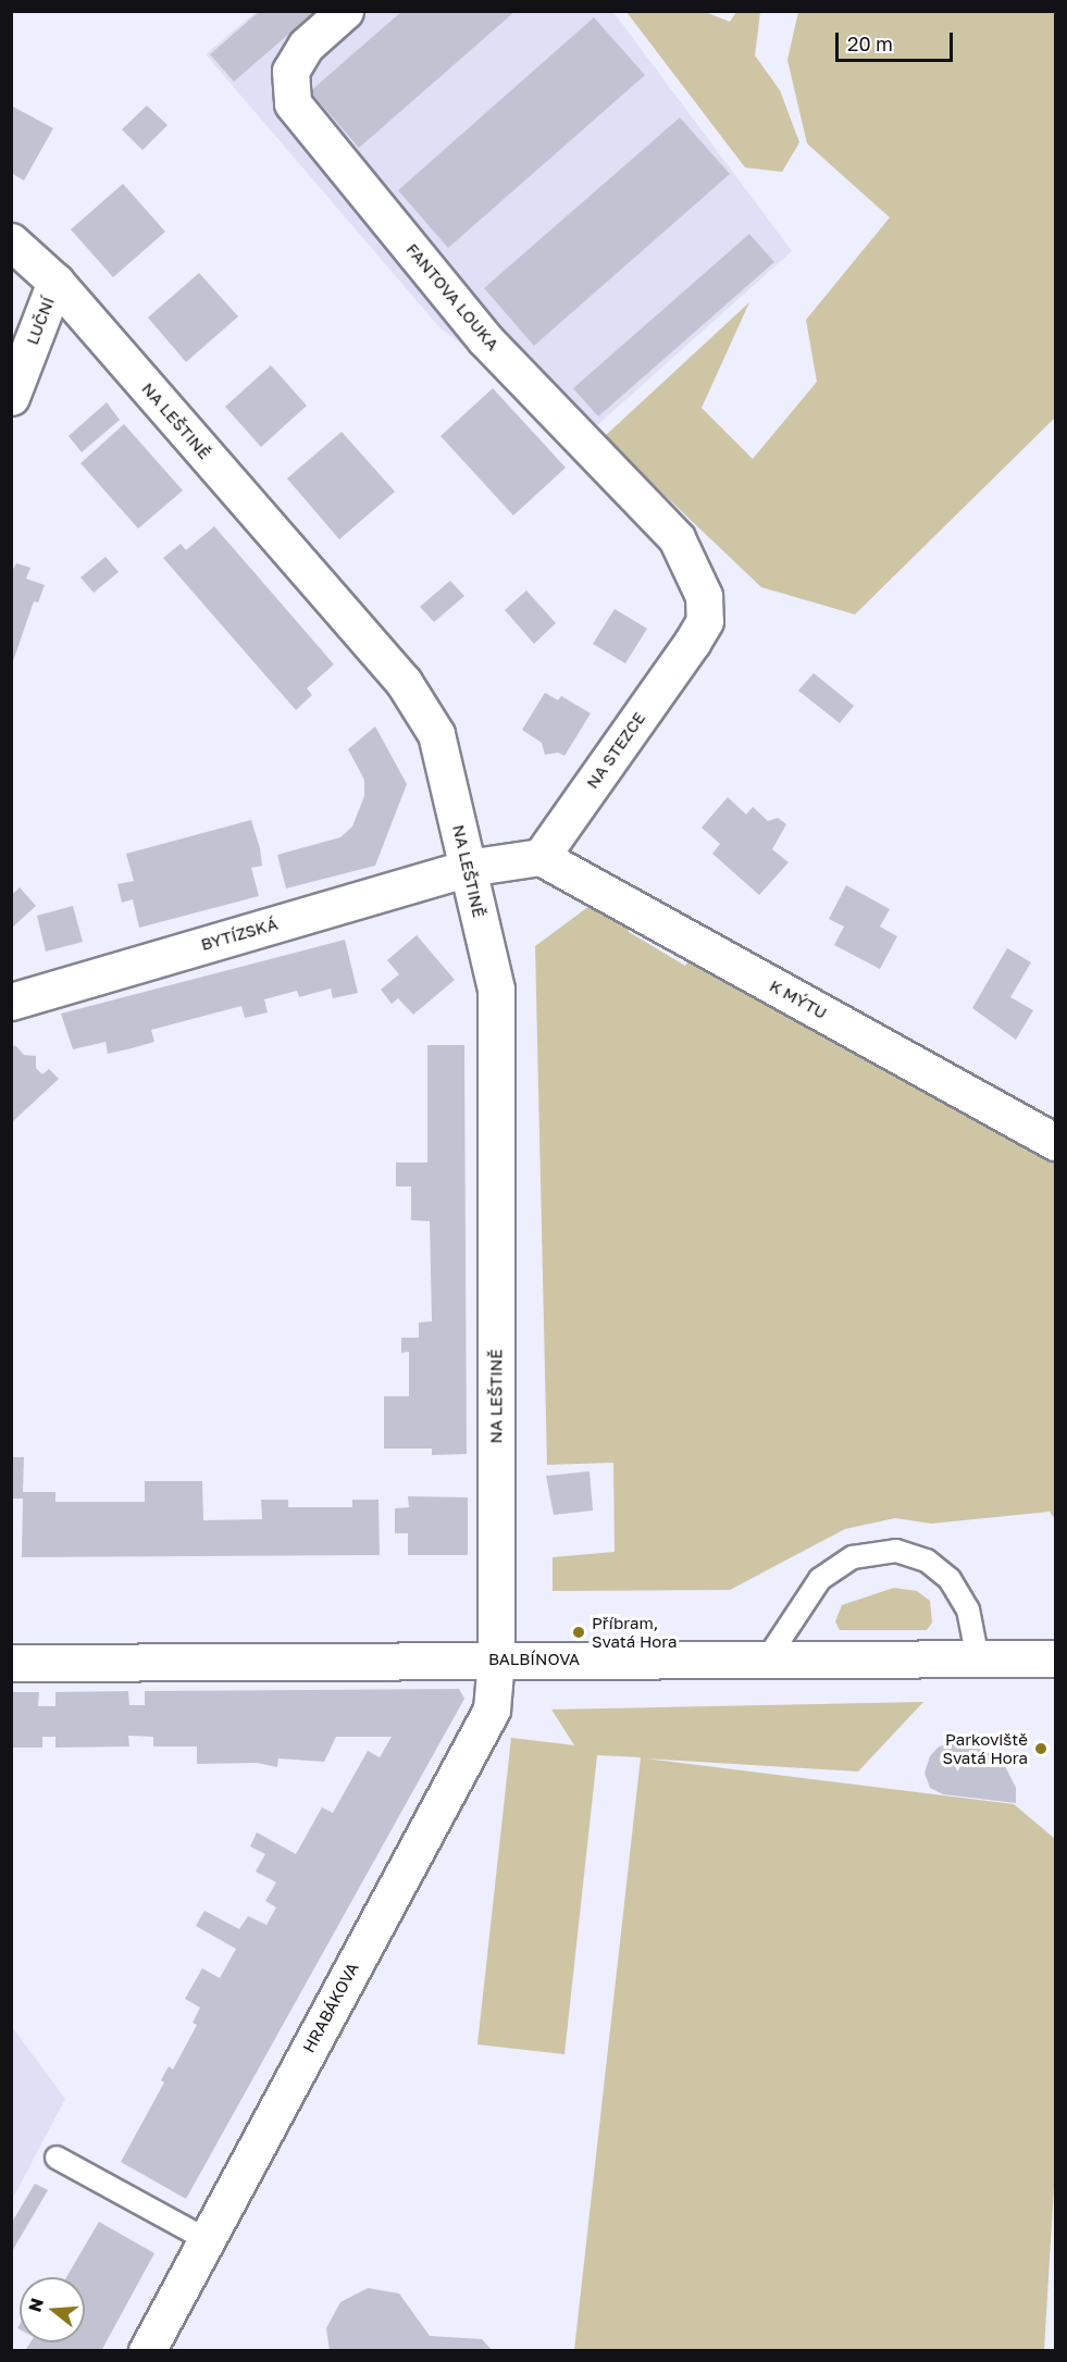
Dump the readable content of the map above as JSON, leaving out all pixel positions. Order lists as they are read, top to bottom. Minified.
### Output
{"streets":{"street":["FANTOVA LOUKA","LUČNÍ","NA LEŠTINĚ","NA STEZCE","BYTÍZSKÁ","K MÝTU","BALBÍNOVA","HRABÁKOVA"]},"crossings":[["FANTOVA LOUKA","NA STEZCE"],["LUČNÍ","NA LEŠTINĚ"],["NA LEŠTINĚ","BYTÍZSKÁ"],["NA LEŠTINĚ","BALBÍNOVA"],["NA LEŠTINĚ","HRABÁKOVA"],["NA STEZCE","BYTÍZSKÁ"],["NA STEZCE","K MÝTU"],["BYTÍZSKÁ","K MÝTU"],["BALBÍNOVA","HRABÁKOVA"]],"places":["Příbram, Svatá Hora","Parkoviště Svatá Hora"],"scale_bar":"20 m","north":"left"}
